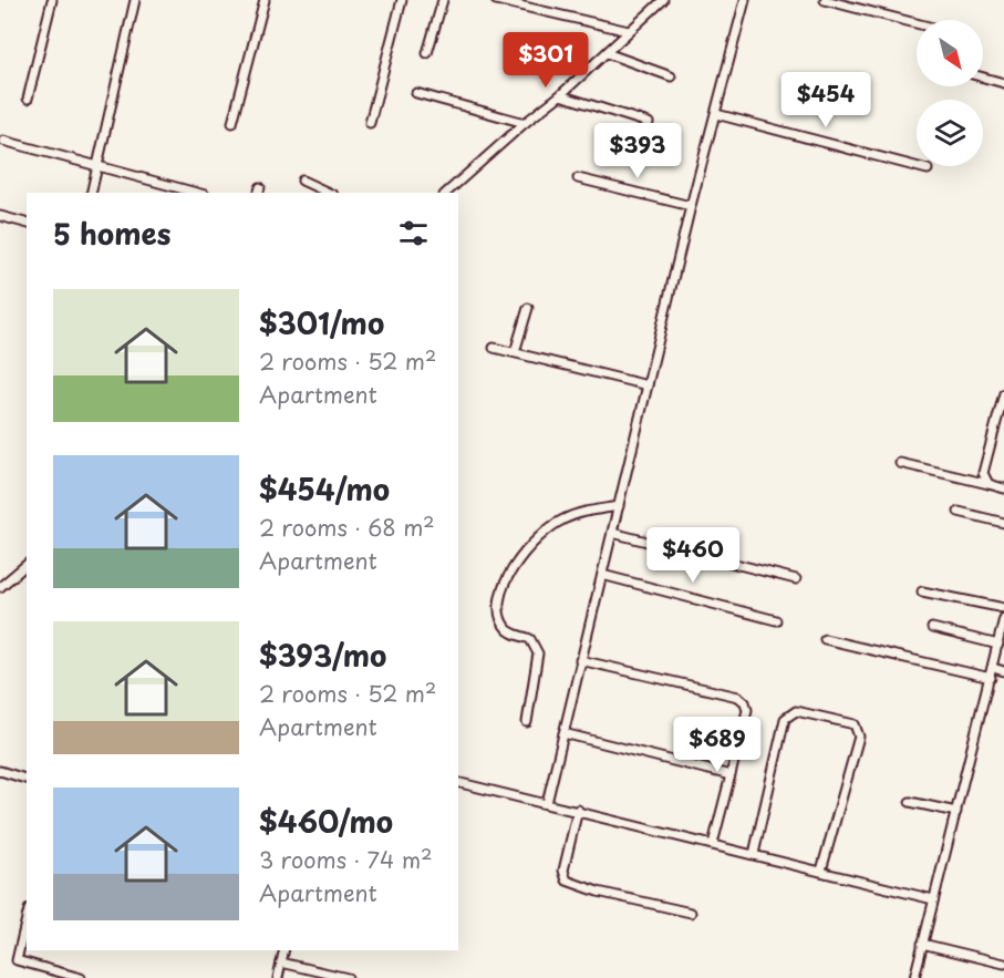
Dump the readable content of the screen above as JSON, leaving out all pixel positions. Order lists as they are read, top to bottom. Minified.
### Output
{"north":"bottom right","page":{"price":["$301","$454","$393","$460","$689"],"heading":"5 homes","list":[{"name":"$301/mo","note":"2 rooms · 52 m² · Apartment"},{"name":"$454/mo","note":"2 rooms · 68 m² · Apartment"},{"name":"$393/mo","note":"2 rooms · 52 m² · Apartment"},{"name":"$460/mo","note":"3 rooms · 74 m² · Apartment"}]}}
